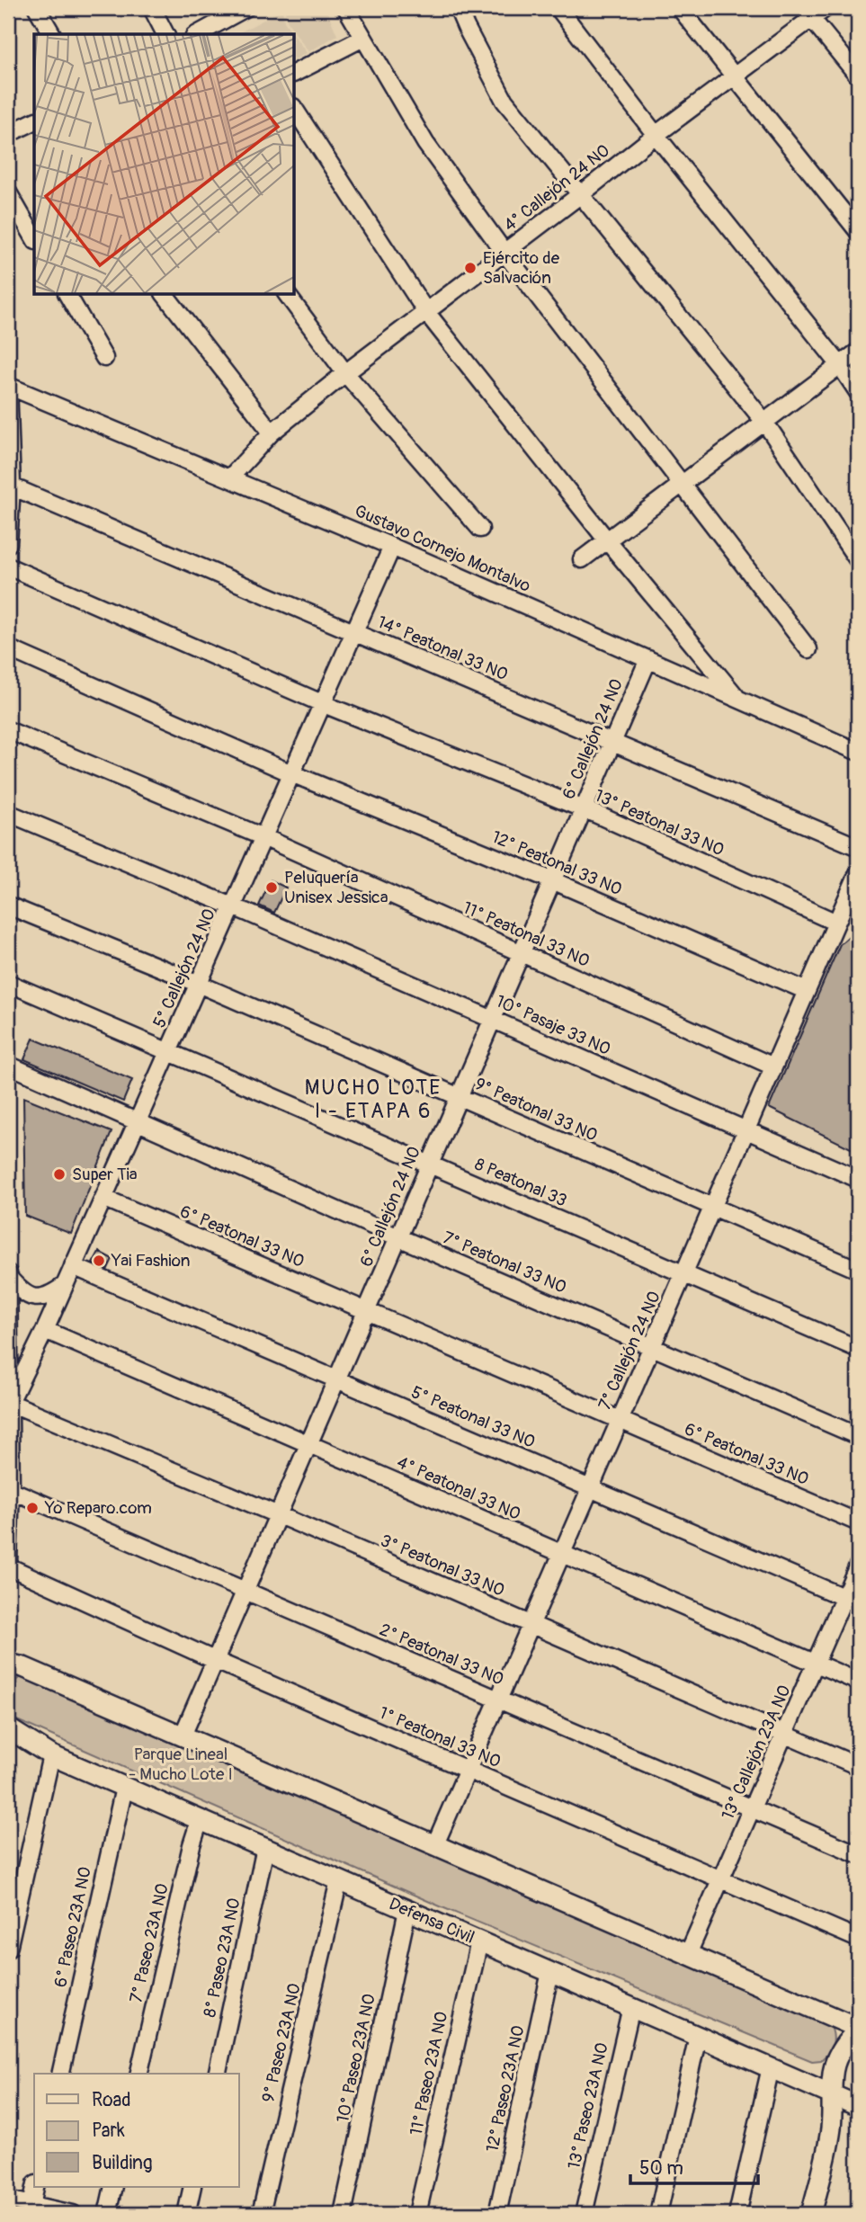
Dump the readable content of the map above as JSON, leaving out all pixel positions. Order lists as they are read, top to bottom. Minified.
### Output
{"streets":{"street":["4° Callejón 24 NO","Gustavo Cornejo Montalvo","14° Peatonal 33 NO","6° Callejón 24 NO","13° Peatonal 33 NO","12° Peatonal 33 NO","11° Peatonal 33 NO","5° Callejón 24 NO","10° Pasaje 33 NO","9° Peatonal 33 NO","8 Peatonal 33","6° Peatonal 33 NO","7° Peatonal 33 NO","7° Callejón 24 NO","5° Peatonal 33 NO","4° Peatonal 33 NO","3° Peatonal 33 NO","2° Peatonal 33 NO","1° Peatonal 33 NO","13° Callejón 23A NO","Defensa Civil","6° Paseo 23A NO","7° Paseo 23A NO","8° Paseo 23A NO","9° Paseo 23A NO","10° Paseo 23A NO","11° Paseo 23A NO","12° Paseo 23A NO","13° Paseo 23A NO"]},"crossings":[["4° Callejón 24 NO","Gustavo Cornejo Montalvo"],["Gustavo Cornejo Montalvo","6° Callejón 24 NO"],["Gustavo Cornejo Montalvo","5° Callejón 24 NO"],["14° Peatonal 33 NO","6° Callejón 24 NO"],["14° Peatonal 33 NO","5° Callejón 24 NO"],["6° Callejón 24 NO","13° Peatonal 33 NO"],["6° Callejón 24 NO","12° Peatonal 33 NO"],["6° Callejón 24 NO","11° Peatonal 33 NO"],["6° Callejón 24 NO","10° Pasaje 33 NO"],["6° Callejón 24 NO","9° Peatonal 33 NO"],["6° Callejón 24 NO","8 Peatonal 33"],["6° Callejón 24 NO","6° Peatonal 33 NO"],["6° Callejón 24 NO","7° Peatonal 33 NO"],["6° Callejón 24 NO","5° Peatonal 33 NO"],["6° Callejón 24 NO","4° Peatonal 33 NO"],["6° Callejón 24 NO","3° Peatonal 33 NO"],["6° Callejón 24 NO","2° Peatonal 33 NO"],["6° Callejón 24 NO","1° Peatonal 33 NO"],["13° Peatonal 33 NO","5° Callejón 24 NO"],["13° Peatonal 33 NO","7° Callejón 24 NO"],["12° Peatonal 33 NO","5° Callejón 24 NO"],["12° Peatonal 33 NO","7° Callejón 24 NO"],["11° Peatonal 33 NO","5° Callejón 24 NO"],["11° Peatonal 33 NO","7° Callejón 24 NO"],["5° Callejón 24 NO","10° Pasaje 33 NO"],["5° Callejón 24 NO","9° Peatonal 33 NO"],["5° Callejón 24 NO","8 Peatonal 33"],["5° Callejón 24 NO","6° Peatonal 33 NO"],["5° Callejón 24 NO","7° Peatonal 33 NO"],["5° Callejón 24 NO","5° Peatonal 33 NO"],["5° Callejón 24 NO","4° Peatonal 33 NO"],["5° Callejón 24 NO","3° Peatonal 33 NO"],["10° Pasaje 33 NO","7° Callejón 24 NO"],["9° Peatonal 33 NO","7° Callejón 24 NO"],["8 Peatonal 33","7° Callejón 24 NO"],["6° Peatonal 33 NO","7° Callejón 24 NO"],["7° Peatonal 33 NO","7° Callejón 24 NO"],["7° Callejón 24 NO","5° Peatonal 33 NO"],["7° Callejón 24 NO","4° Peatonal 33 NO"],["7° Callejón 24 NO","3° Peatonal 33 NO"],["7° Callejón 24 NO","2° Peatonal 33 NO"],["7° Callejón 24 NO","1° Peatonal 33 NO"],["5° Peatonal 33 NO","13° Callejón 23A NO"],["4° Peatonal 33 NO","13° Callejón 23A NO"],["3° Peatonal 33 NO","13° Callejón 23A NO"],["2° Peatonal 33 NO","13° Callejón 23A NO"],["1° Peatonal 33 NO","13° Callejón 23A NO"],["Defensa Civil","6° Paseo 23A NO"],["Defensa Civil","7° Paseo 23A NO"],["Defensa Civil","8° Paseo 23A NO"],["Defensa Civil","9° Paseo 23A NO"],["Defensa Civil","10° Paseo 23A NO"],["Defensa Civil","11° Paseo 23A NO"],["Defensa Civil","12° Paseo 23A NO"],["Defensa Civil","13° Paseo 23A NO"]],"districts":["MUCHO LOTE I - ETAPA 6"],"parks":["Parque Lineal - Mucho Lote I"],"places":["Ejército de Salvación","Peluquería Unisex Jessica","Super Tia","Yai Fashion","Yo Reparo.com"],"legend":["Road","Park","Building"],"scale_bar":"50 m"}
